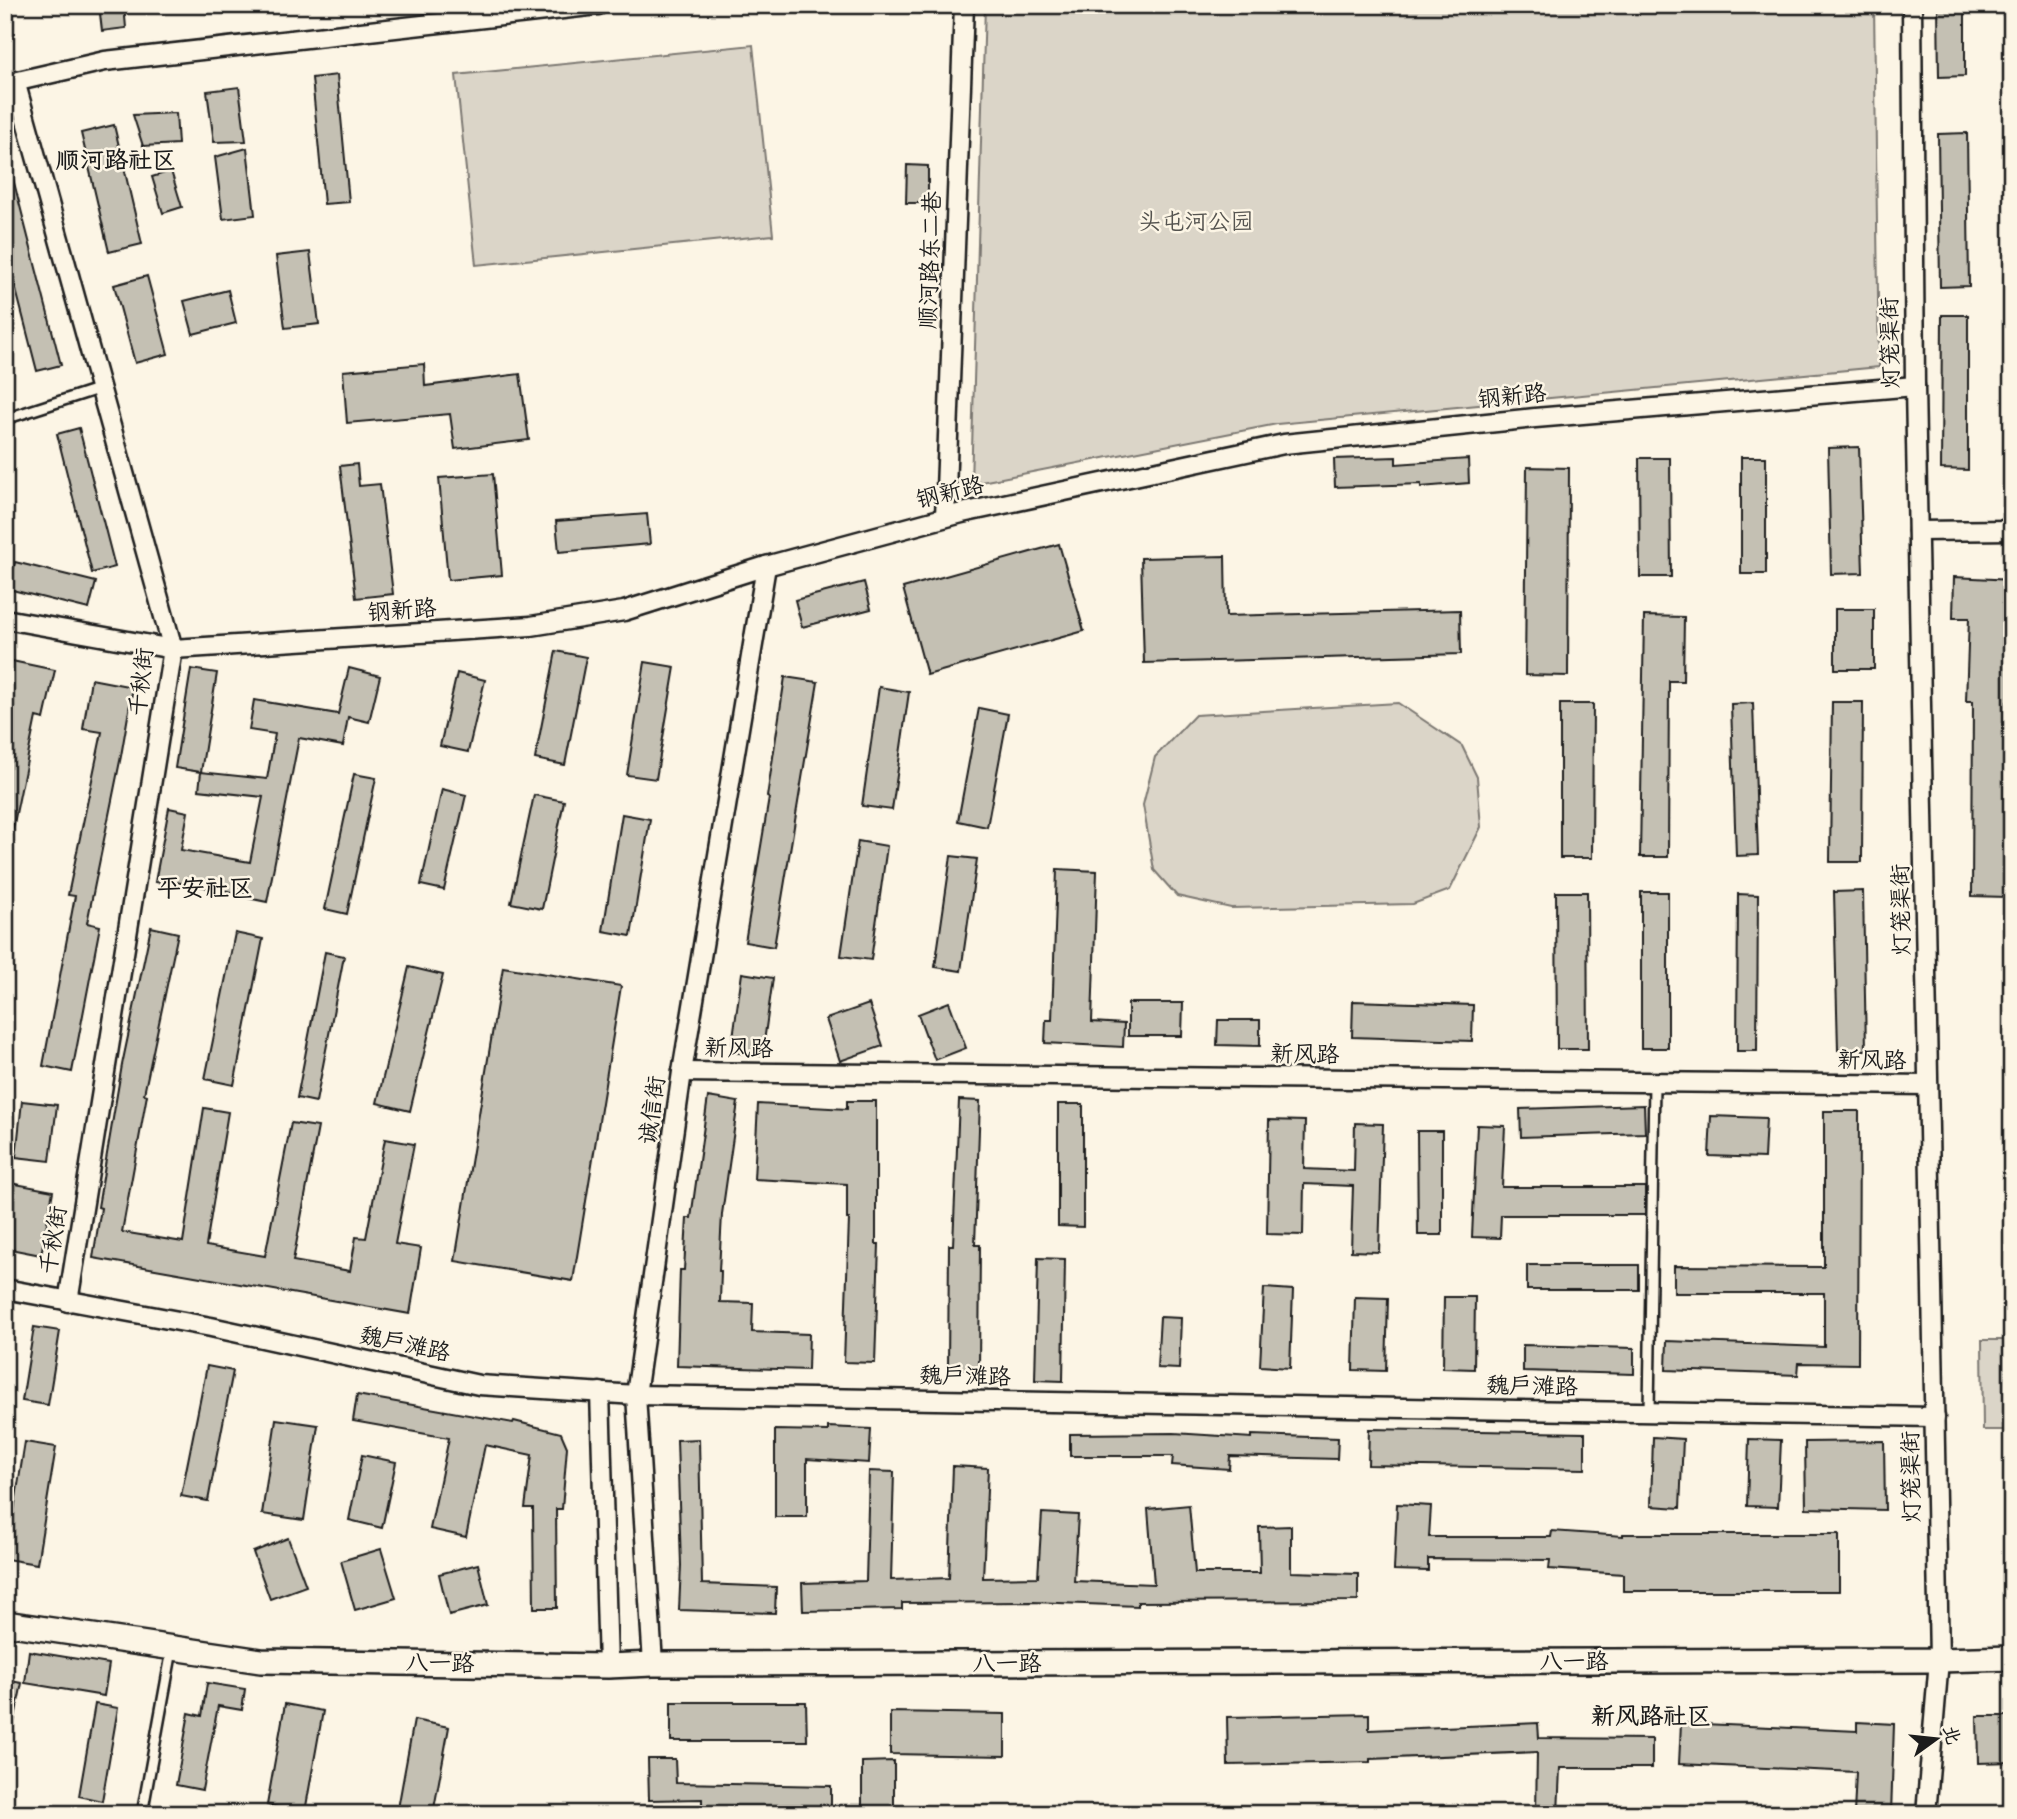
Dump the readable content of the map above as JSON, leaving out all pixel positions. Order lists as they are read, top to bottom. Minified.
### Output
{"streets":{"street":["顺河路东二巷","灯笼渠街","钢新路","千秋街","新风路","诚信街","魏户滩路","八一路"]},"crossings":[["顺河路东二巷","钢新路"],["灯笼渠街","钢新路"],["灯笼渠街","新风路"],["灯笼渠街","魏户滩路"],["灯笼渠街","八一路"],["钢新路","千秋街"],["钢新路","诚信街"],["千秋街","魏户滩路"],["新风路","诚信街"],["诚信街","魏户滩路"],["诚信街","八一路"]],"districts":["顺河路社区","平安社区","新风路社区"],"parks":["头屯河公园"],"north":"right"}
